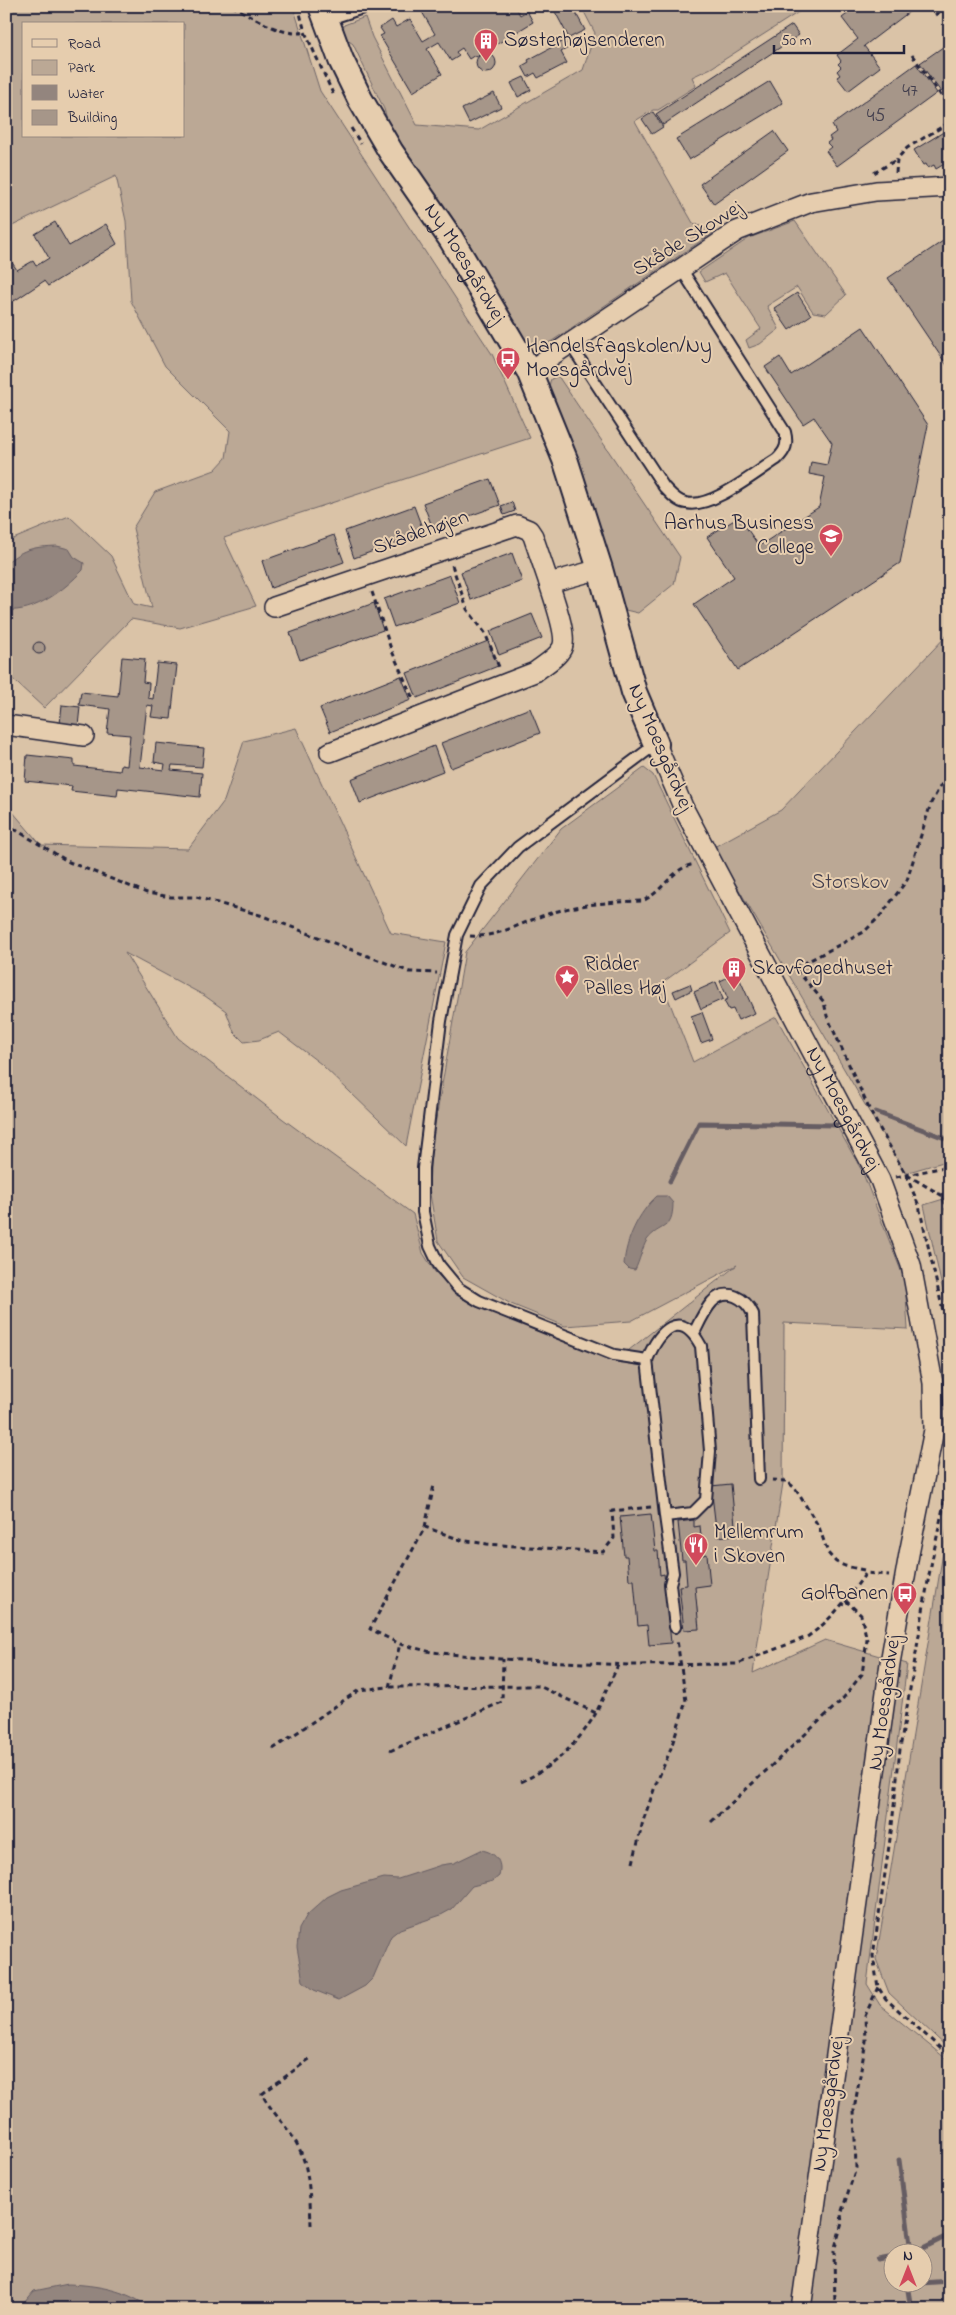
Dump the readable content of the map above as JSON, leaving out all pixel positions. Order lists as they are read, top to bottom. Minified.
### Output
{"streets":{"street":["Skåde Skovvej","Ny Moesgårdvej","Skådehøjen"]},"crossings":[["Skåde Skovvej","Ny Moesgårdvej"]],"parks":["Storskov"],"places":{"building":["Søsterhøjsenderen","Skovfogedhuset"],"bus stop":["Handelsfagskolen/Ny Moesgårdvej","Golfbanen"],"school or university":["Aarhus Business College"],"place":["Ridder Palles Høj"],"restaurant":["Mellemrum i Skoven"]},"house_numbers":["47","45"],"legend":["Road","Park","Water","Building"],"scale_bar":"50 m","north":"top"}
